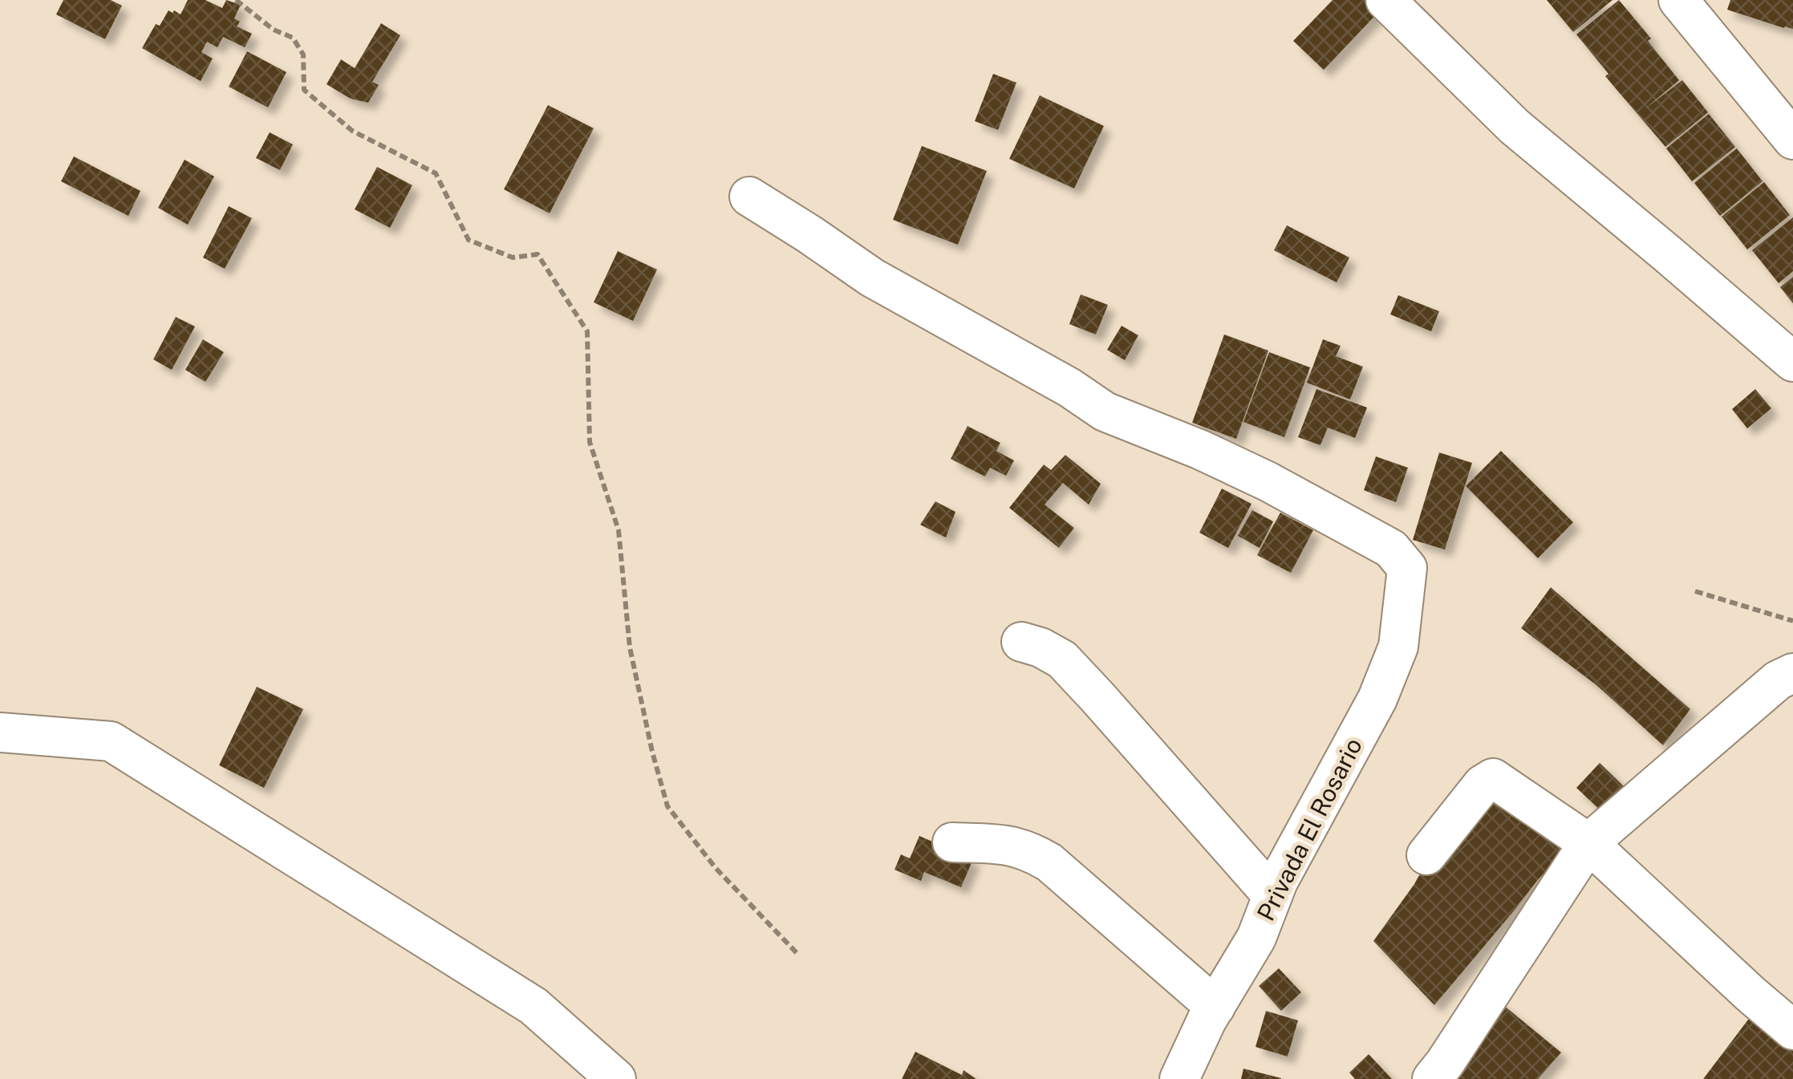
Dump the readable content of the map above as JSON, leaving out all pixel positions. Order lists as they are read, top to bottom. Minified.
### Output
{"streets":{"street":["Privada El Rosario"]}}
